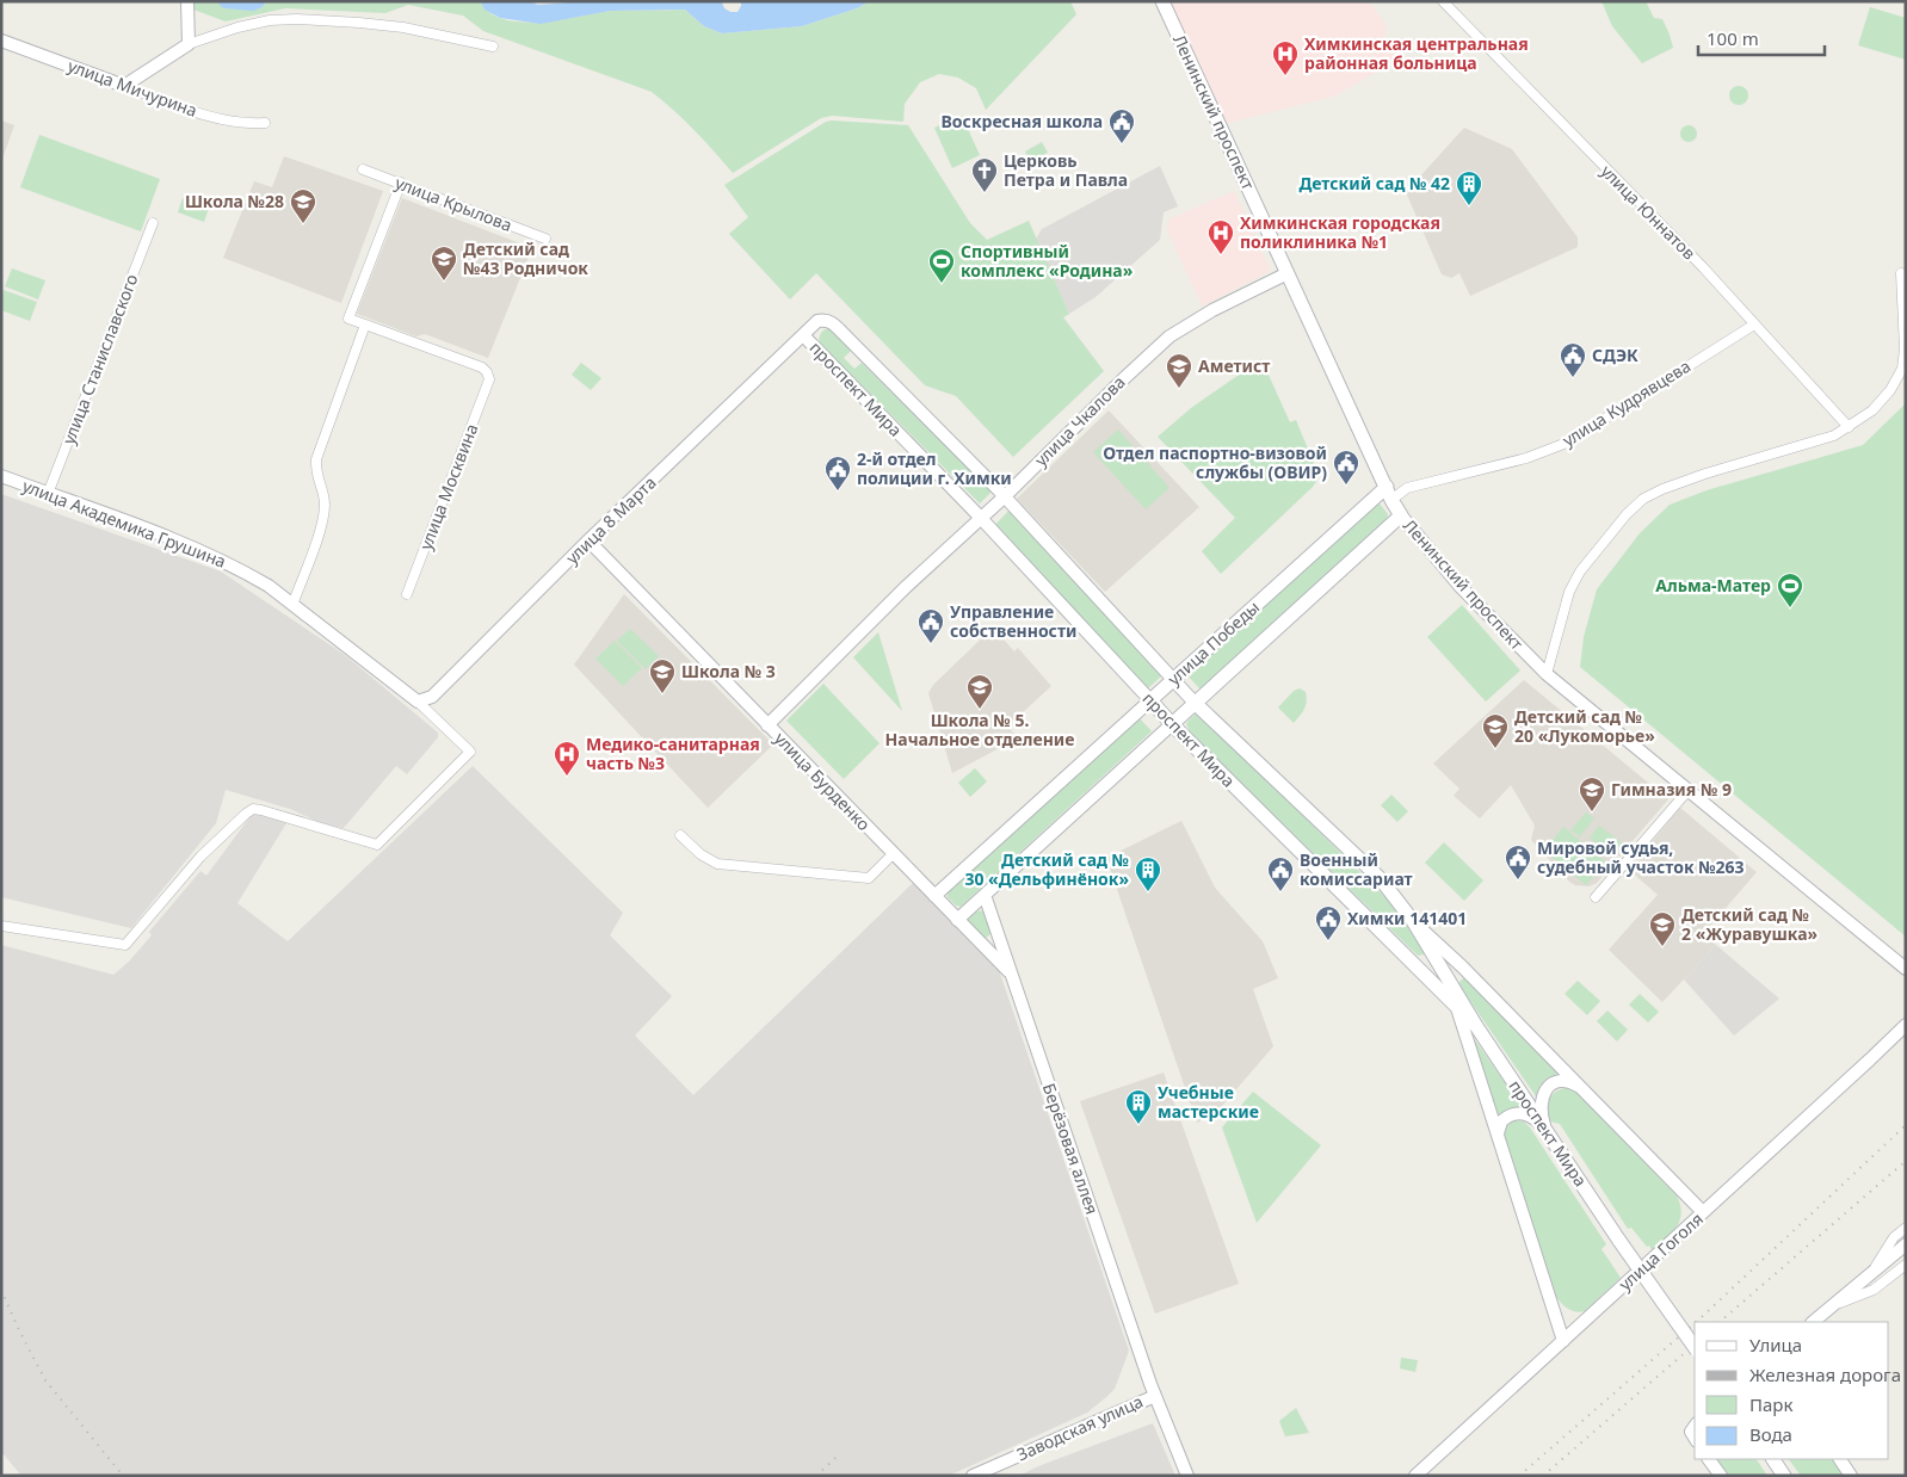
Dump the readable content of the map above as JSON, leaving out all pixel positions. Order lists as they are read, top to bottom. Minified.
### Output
{"streets":{"main road":["Ленинский проспект","проспект Мира","улица Победы"],"street":["улица Мичурина","улица Крылова","улица Юннатов","улица Станиславского","улица Кудрявцева","улица Чкалова","улица Москвина","улица 8 Марта","улица Академика Грушина","улица Бурденко","Берёзовая аллея","улица Гоголя","Заводская улица"]},"crossings":[["Ленинский проспект","улица Кудрявцева"],["Ленинский проспект","улица Чкалова"],["Ленинский проспект","улица Победы"],["улица Юннатов","улица Кудрявцева"],["улица Станиславского","улица Академика Грушина"],["проспект Мира","улица Чкалова"],["проспект Мира","улица 8 Марта"],["проспект Мира","улица Победы"],["улица Кудрявцева","улица Победы"],["улица Чкалова","улица Бурденко"],["улица 8 Марта","улица Академика Грушина"],["улица 8 Марта","улица Бурденко"],["улица Победы","улица Бурденко"],["улица Победы","Берёзовая аллея"],["улица Бурденко","Берёзовая аллея"],["Берёзовая аллея","Заводская улица"]],"places":{"hospital":["Химкинская центральная районная больница","Химкинская городская поликлиника №1","Медико-санитарная часть №3"],"public building":["Воскресная школа","СДЭК","Отдел паспортно-визовой службы (ОВИР)","2-й отдел полиции г. Химки","Управление собственности","Мировой судья, судебный участок №263","Военный комиссариат","Химки 141401"],"church":["Церковь Петра и Павла"],"building":["Детский сад № 42","Детский сад № 30 «Дельфинёнок»","Учебные мастерские"],"school or university":["Школа №28","Детский сад №43 Родничок","Аметист","Школа № 3","Школа № 5. Начальное отделение","Детский сад № 20 «Лукоморье»","Гимназия № 9","Детский сад № 2 «Журавушка»"],"sports":["Спортивный комплекс «Родина»","Альма-Матер"]},"legend":["Улица","Железная дорога","Парк","Вода"],"scale_bar":"100 m"}
